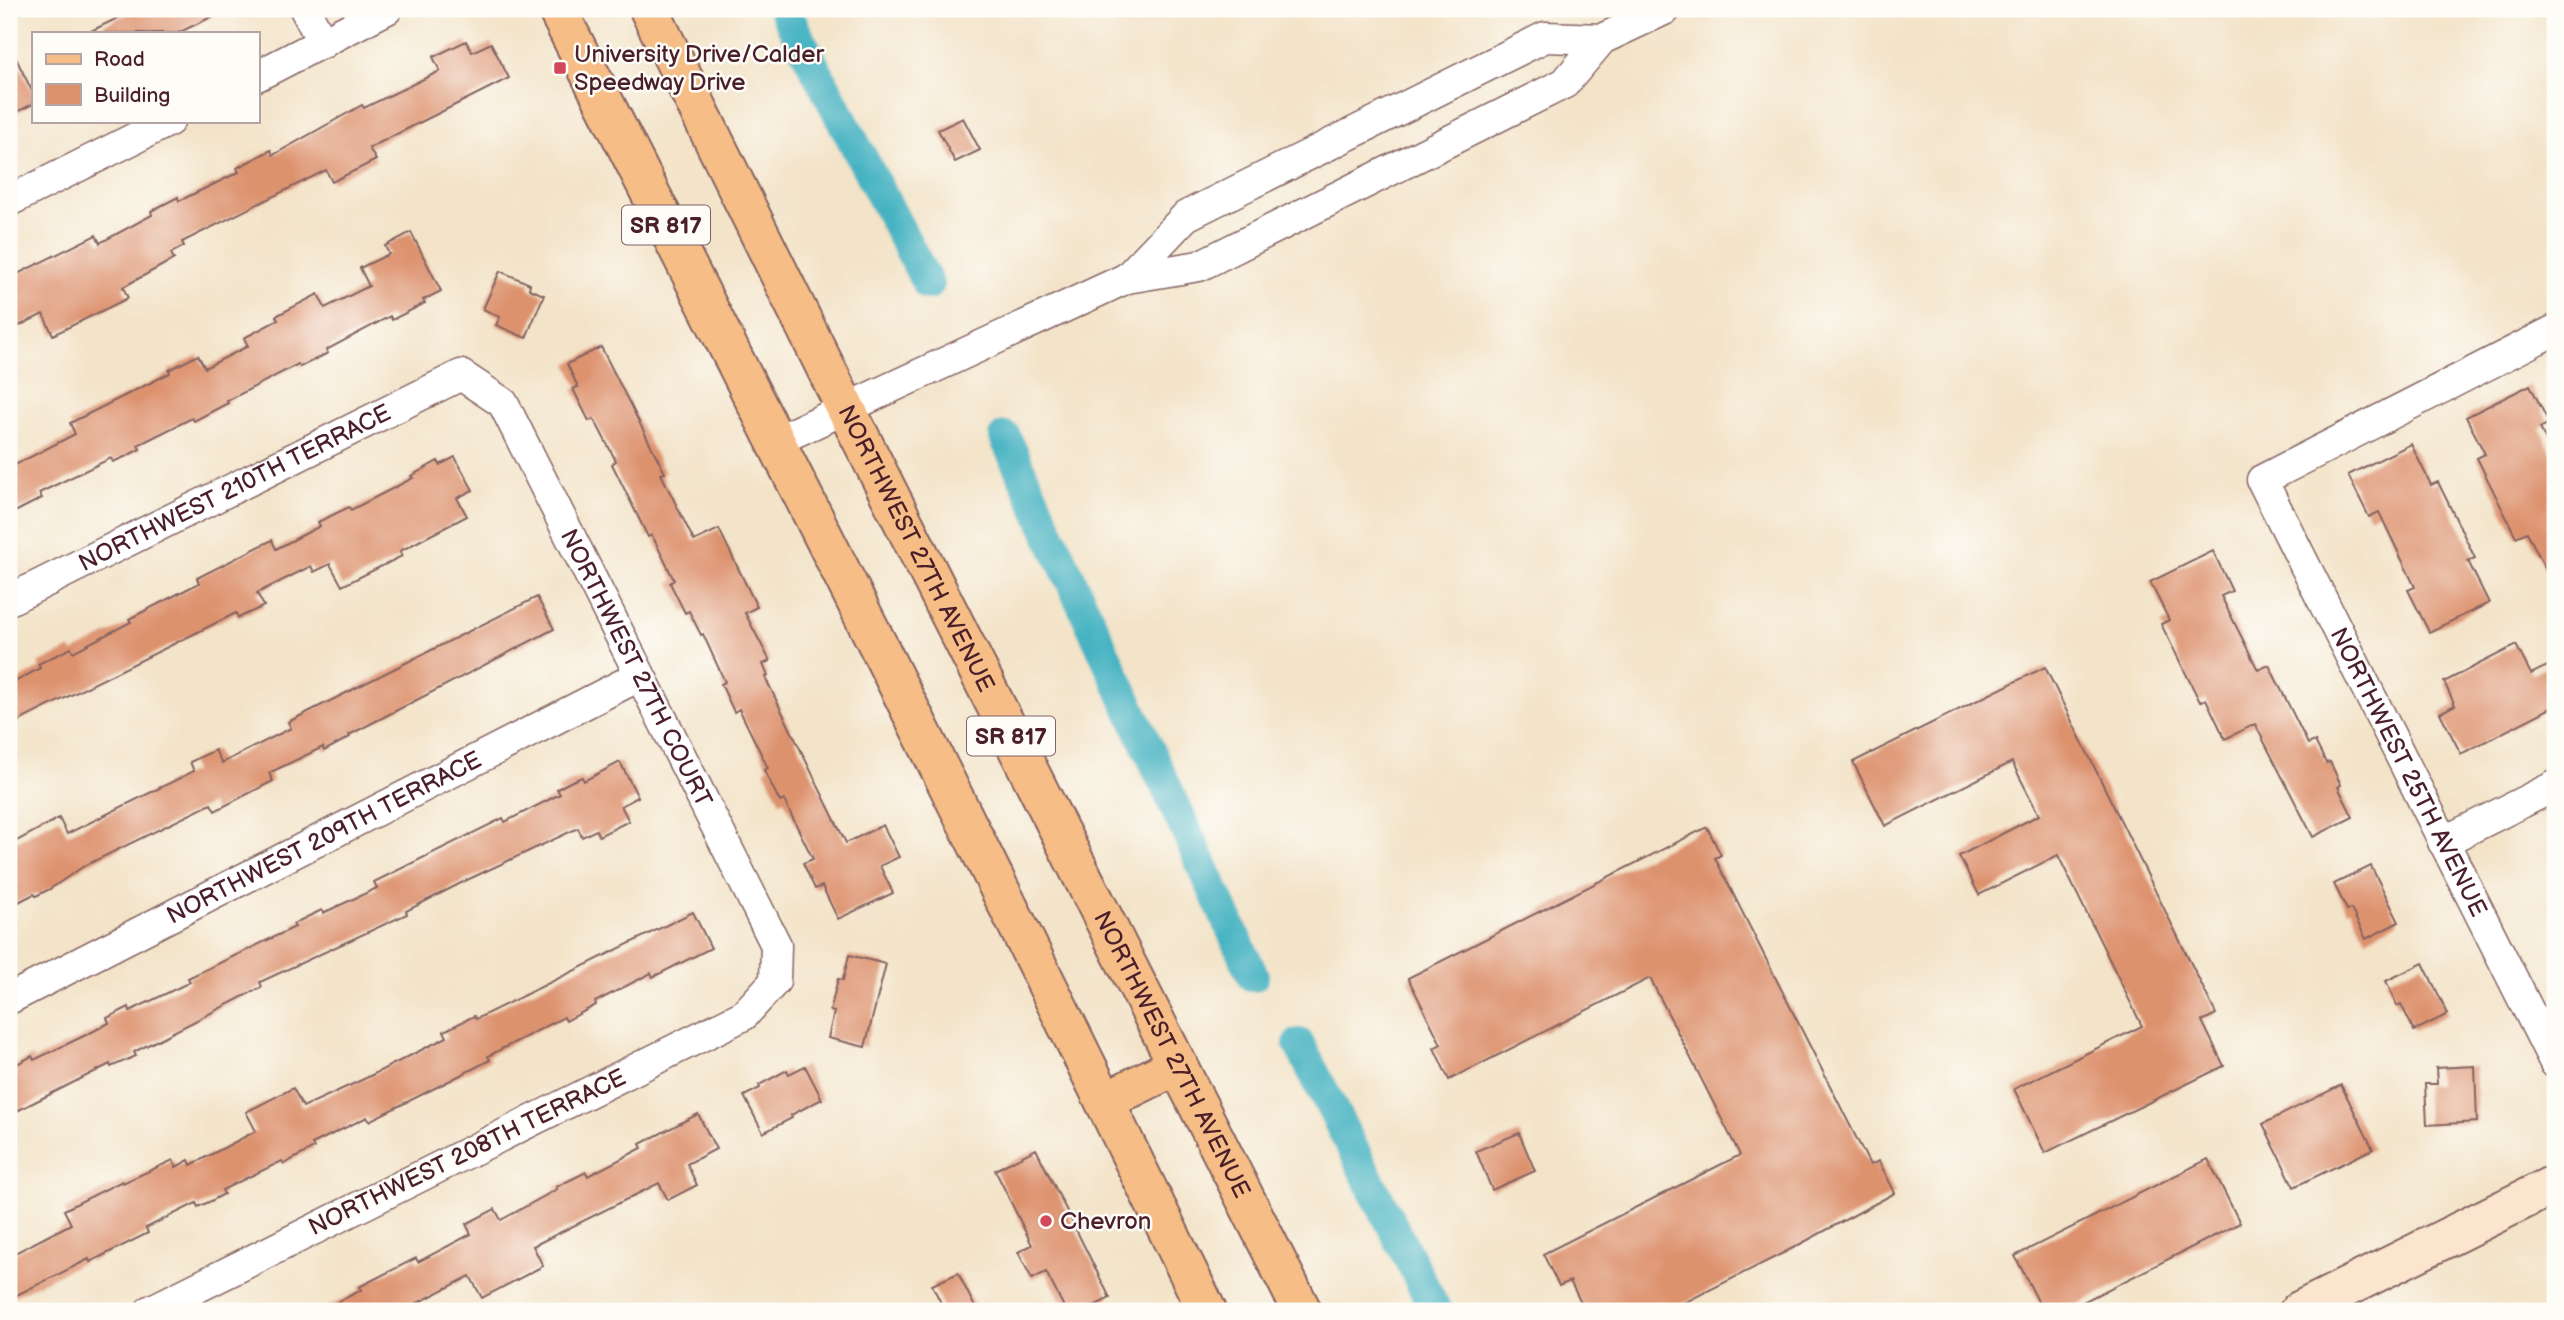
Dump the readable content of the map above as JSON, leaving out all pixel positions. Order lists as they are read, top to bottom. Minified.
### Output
{"streets":{"main road":["SR 817","NORTHWEST 27TH AVENUE"],"street":["NORTHWEST 210TH TERRACE","NORTHWEST 27TH COURT","NORTHWEST 25TH AVENUE","NORTHWEST 209TH TERRACE","NORTHWEST 208TH TERRACE"]},"crossings":[["NORTHWEST 210TH TERRACE","NORTHWEST 27TH COURT"],["NORTHWEST 27TH COURT","NORTHWEST 209TH TERRACE"],["NORTHWEST 27TH COURT","NORTHWEST 208TH TERRACE"]],"places":{"transit":["University Drive/Calder Speedway Drive"],"other":["Chevron"]},"legend":["Road","Building"]}
